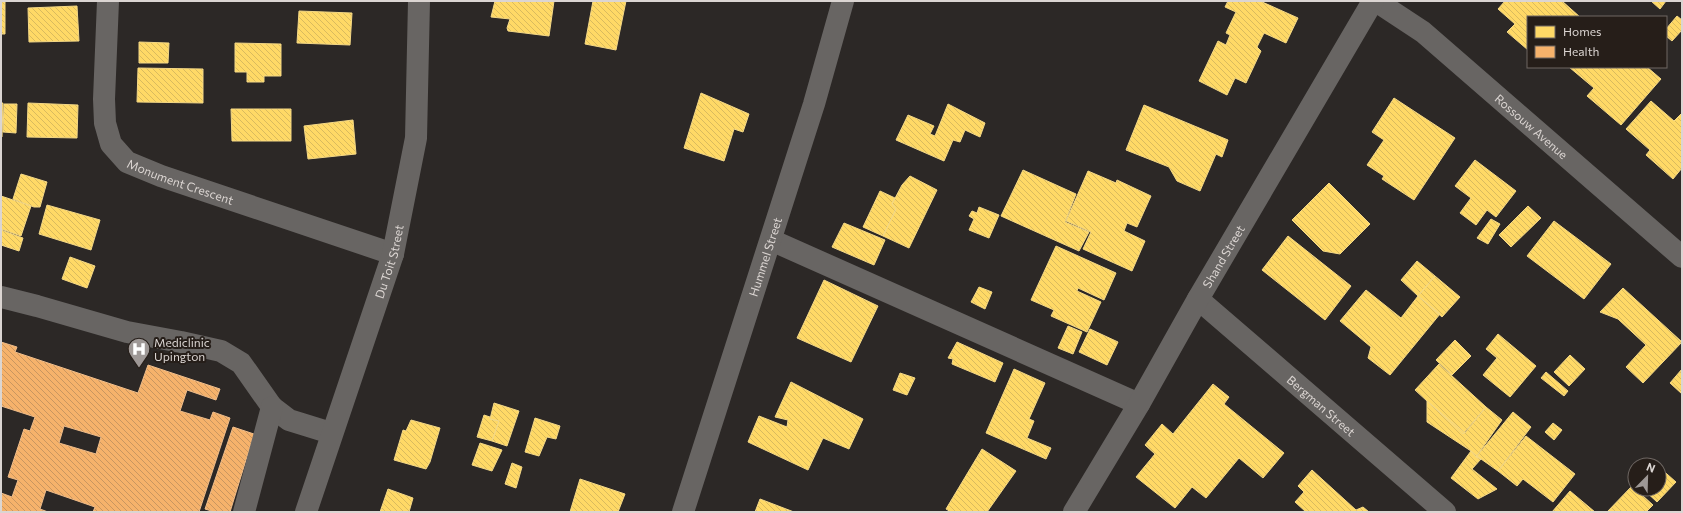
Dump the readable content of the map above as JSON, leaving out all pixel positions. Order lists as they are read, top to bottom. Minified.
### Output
{"streets":{"street":["Rossouw Avenue","Monument Crescent","Shand Street","Hummel Street","Du Toit Street","Bergman Street"]},"crossings":[["Rossouw Avenue","Shand Street"],["Monument Crescent","Du Toit Street"],["Shand Street","Bergman Street"]],"places":{"hospital":["Mediclinic Upington"]},"legend":["Homes","Health"],"north":"top right"}
